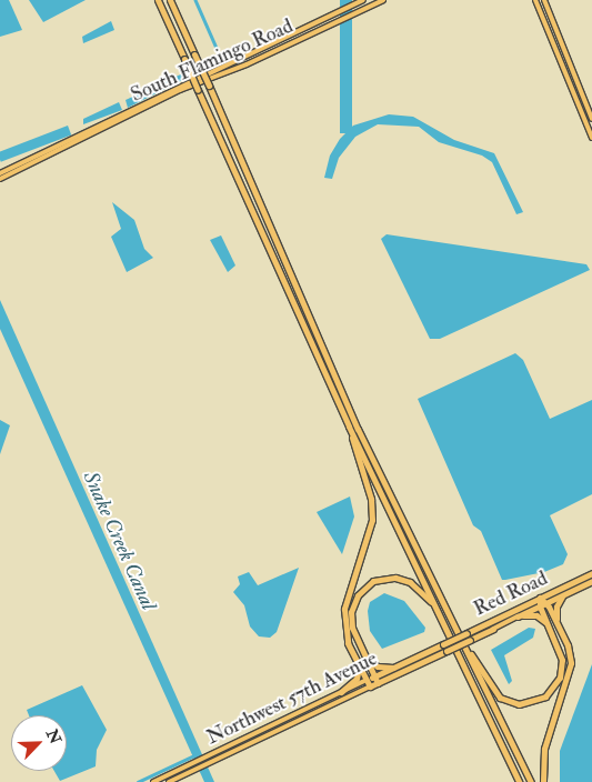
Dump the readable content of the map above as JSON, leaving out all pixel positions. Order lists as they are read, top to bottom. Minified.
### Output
{"streets":{"highway":["Red Road","Northwest 57th Avenue"],"main road":["South Flamingo Road"]},"crossings":[["Red Road","Northwest 57th Avenue"]],"water":["Snake Creek Canal"],"north":"top right"}
